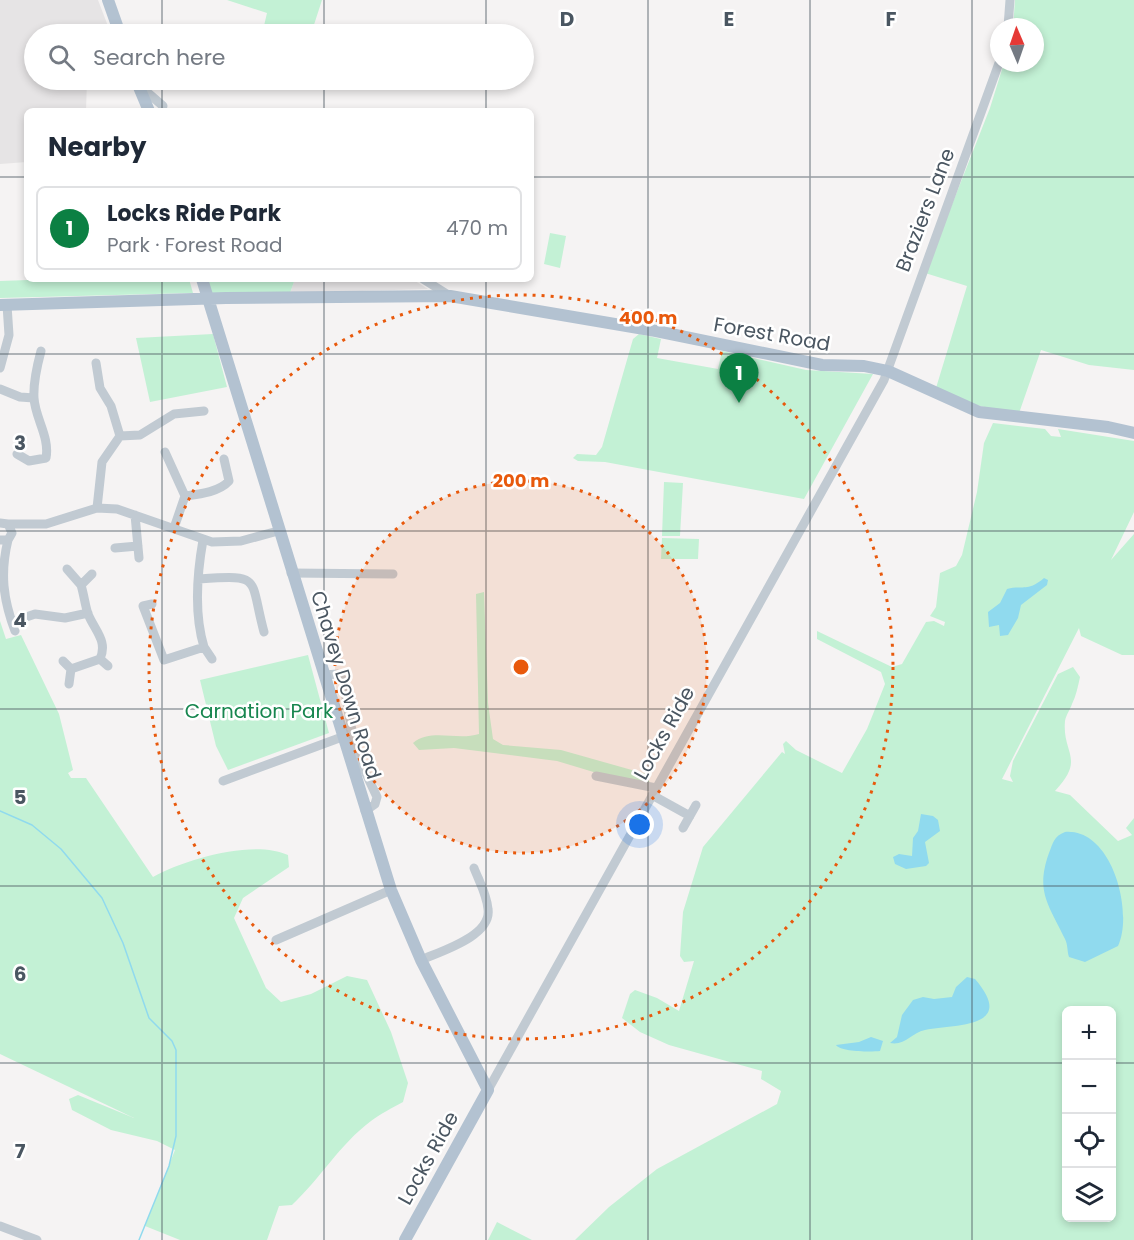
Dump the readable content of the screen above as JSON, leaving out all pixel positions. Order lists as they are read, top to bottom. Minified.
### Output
{"streets":{"main road":["Forest Road","Chavey Down Road","Locks Ride"],"street":["Braziers Lane"]},"crossings":[["Braziers Lane","Forest Road"],["Braziers Lane","Locks Ride"],["Forest Road","Chavey Down Road"],["Forest Road","Locks Ride"],["Chavey Down Road","Locks Ride"]],"parks":["Carnation Park"],"north":"top","page":{"search":"Search here","heading":"Nearby","list":[{"mark":"1","name":"Locks Ride Park","note":"Park · Forest Road","value":"470 m"}],"pins":"1","map_buttons":["+","−"]},"grid":{"columns":["D","E","F"],"rows":["3","4","5","6","7"]},"rings":["400 m","200 m"]}
